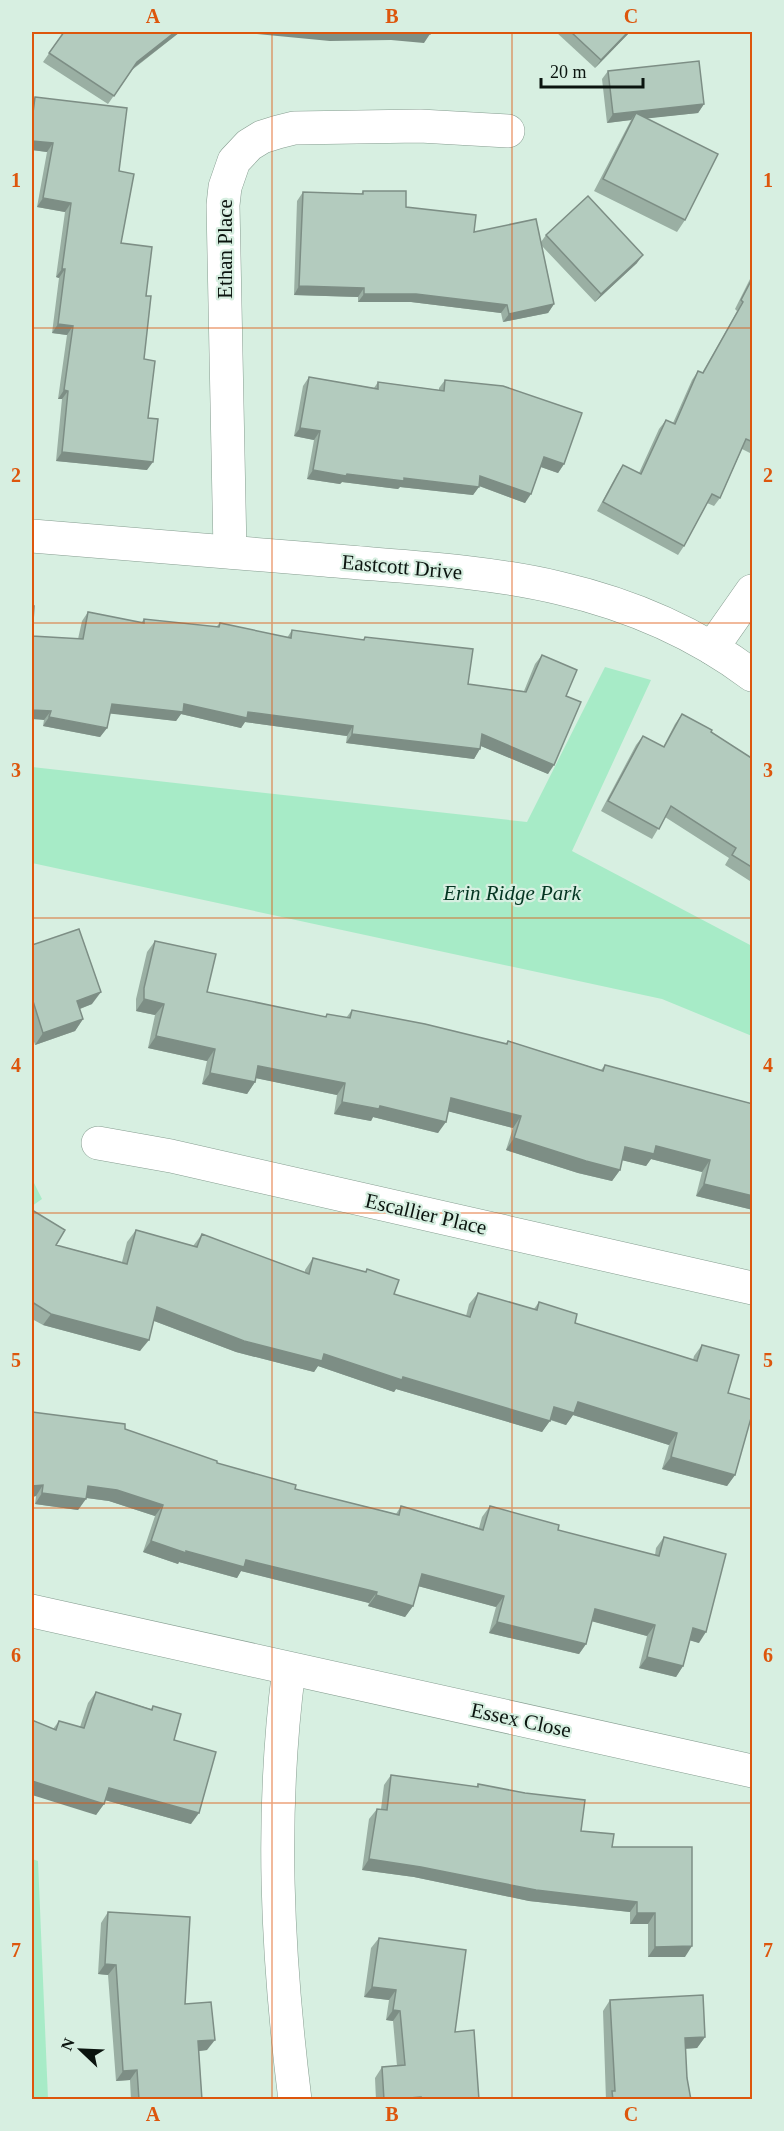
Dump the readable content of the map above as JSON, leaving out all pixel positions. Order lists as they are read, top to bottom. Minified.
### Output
{"streets":{"street":["Ethan Place","Eastcott Drive","Escallier Place","Essex Close"]},"crossings":[["Ethan Place","Eastcott Drive"]],"parks":["Erin Ridge Park"],"scale_bar":"20 m","north":"top left","grid":{"columns":["A","B","C"],"rows":["1","2","3","4","5","6","7"]}}
